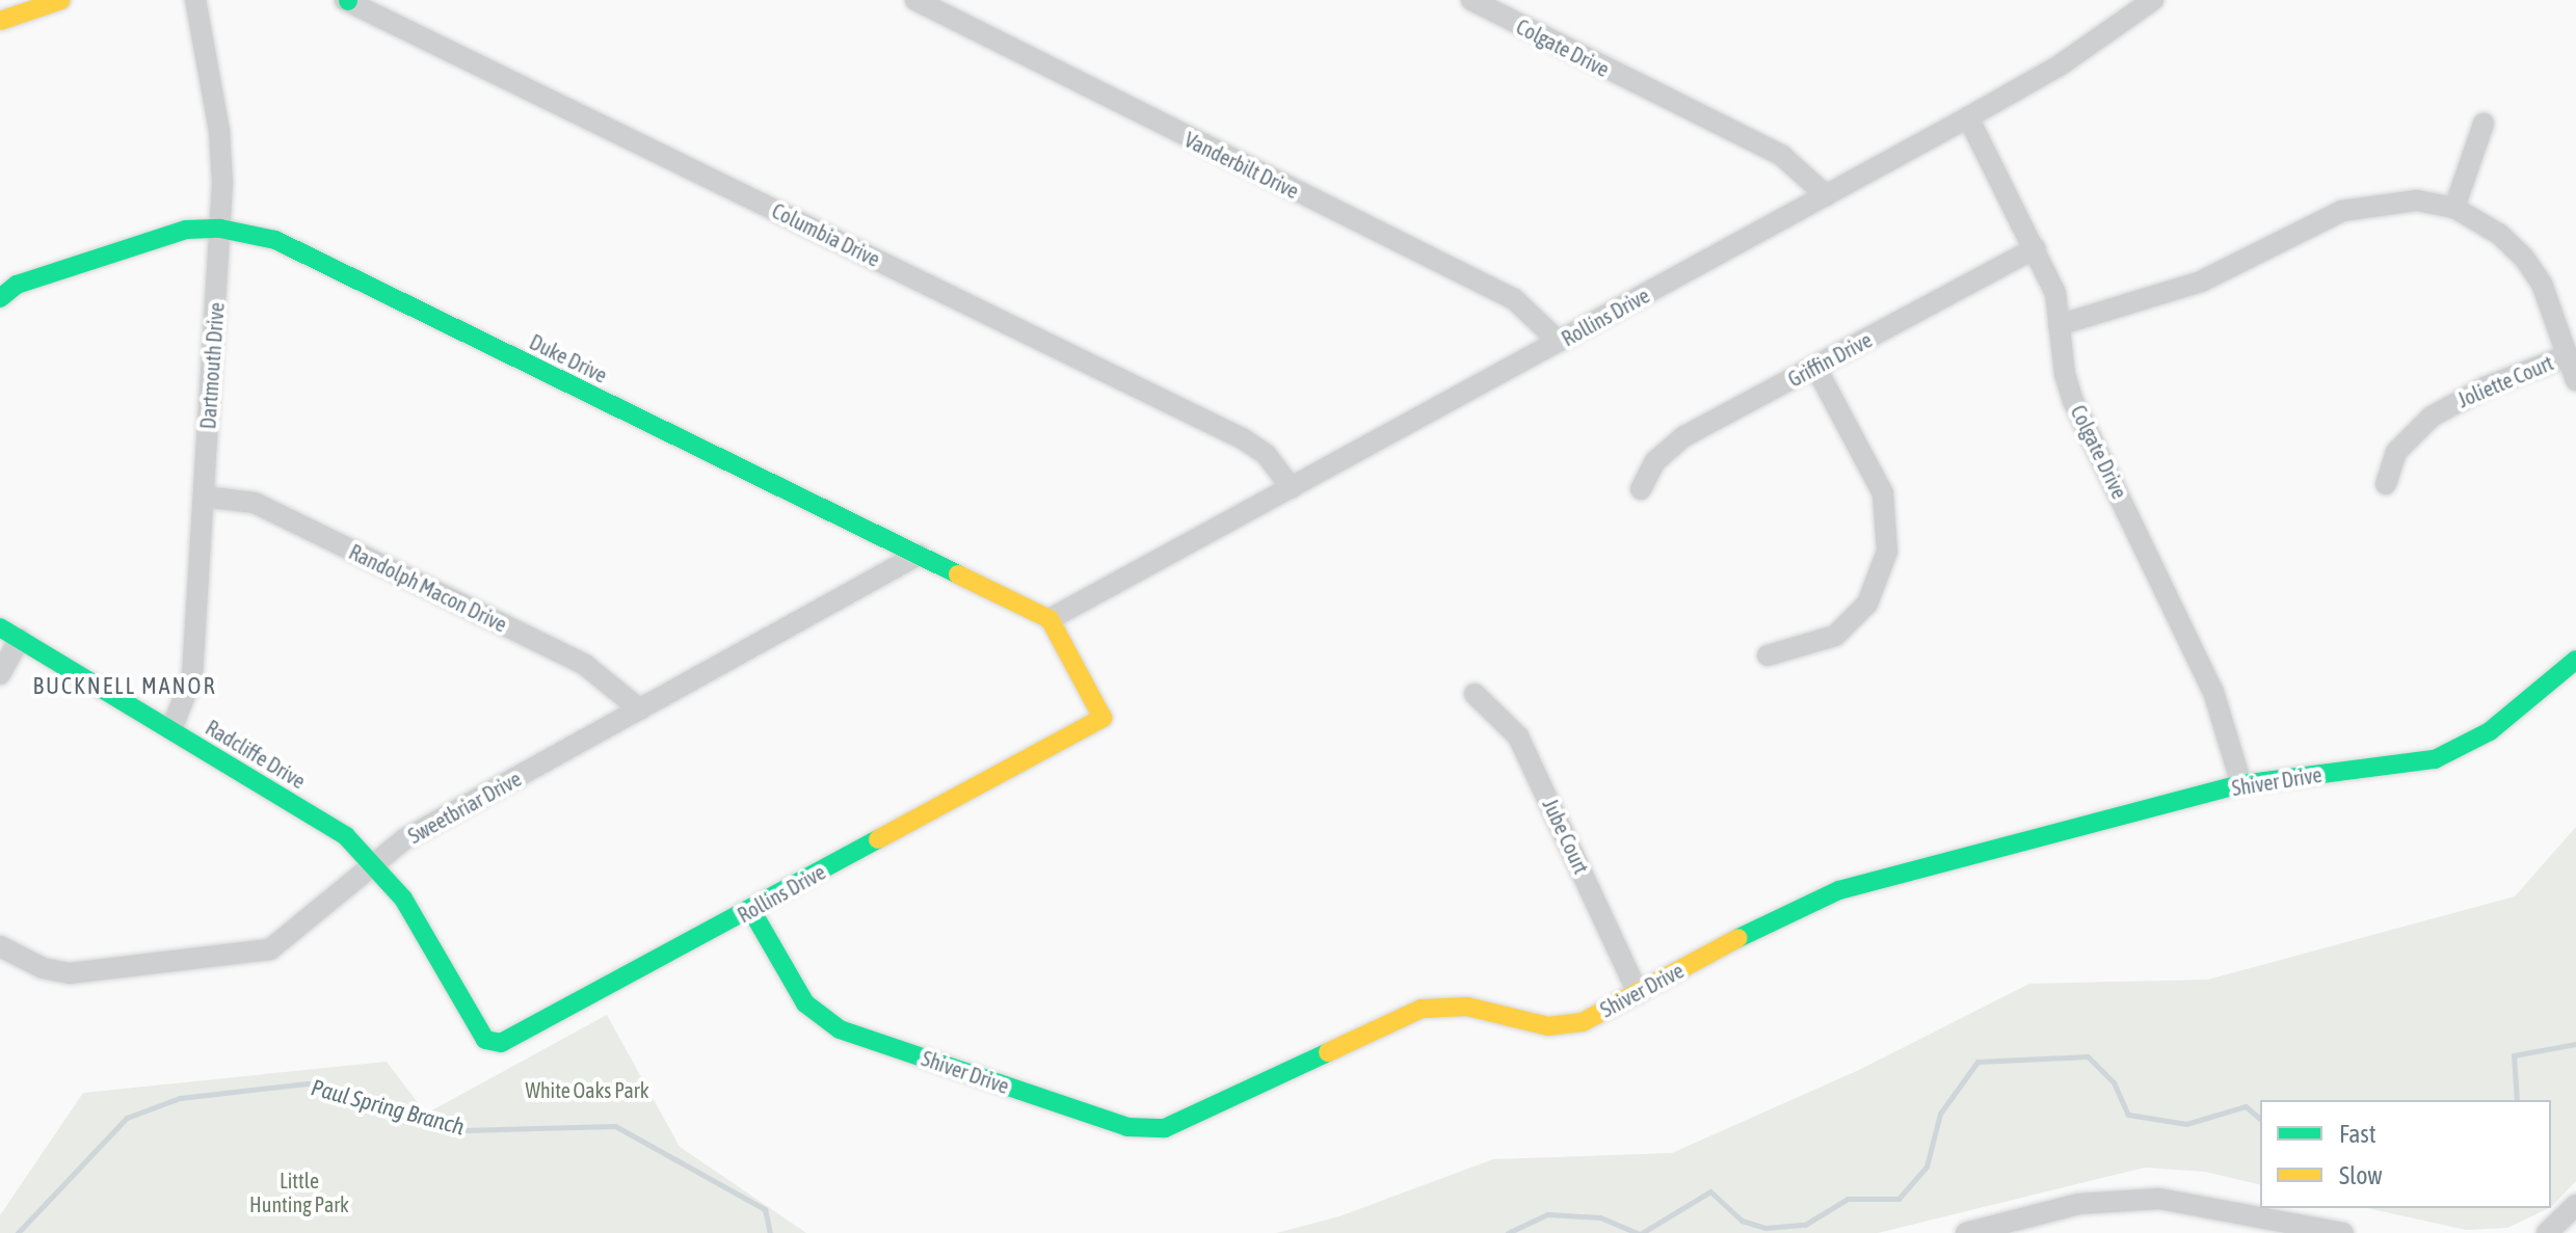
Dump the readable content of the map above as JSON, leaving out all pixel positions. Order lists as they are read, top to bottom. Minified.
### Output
{"streets":{"street":["Colgate Drive","Vanderbilt Drive","Columbia Drive","Rollins Drive","Duke Drive","Griffin Drive","Dartmouth Drive","Joliette Court","Randolph Macon Drive","Radcliffe Drive","Shiver Drive","Sweetbriar Drive","Jube Court"]},"crossings":[["Colgate Drive","Rollins Drive"],["Colgate Drive","Griffin Drive"],["Colgate Drive","Shiver Drive"],["Vanderbilt Drive","Rollins Drive"],["Columbia Drive","Rollins Drive"],["Rollins Drive","Duke Drive"],["Rollins Drive","Radcliffe Drive"],["Rollins Drive","Shiver Drive"],["Duke Drive","Dartmouth Drive"],["Duke Drive","Sweetbriar Drive"],["Dartmouth Drive","Randolph Macon Drive"],["Dartmouth Drive","Radcliffe Drive"],["Randolph Macon Drive","Sweetbriar Drive"],["Radcliffe Drive","Sweetbriar Drive"],["Shiver Drive","Jube Court"]],"districts":["BUCKNELL MANOR"],"water":["Paul Spring Branch"],"parks":["White Oaks Park","Little Hunting Park"],"legend":["Fast","Slow"]}
